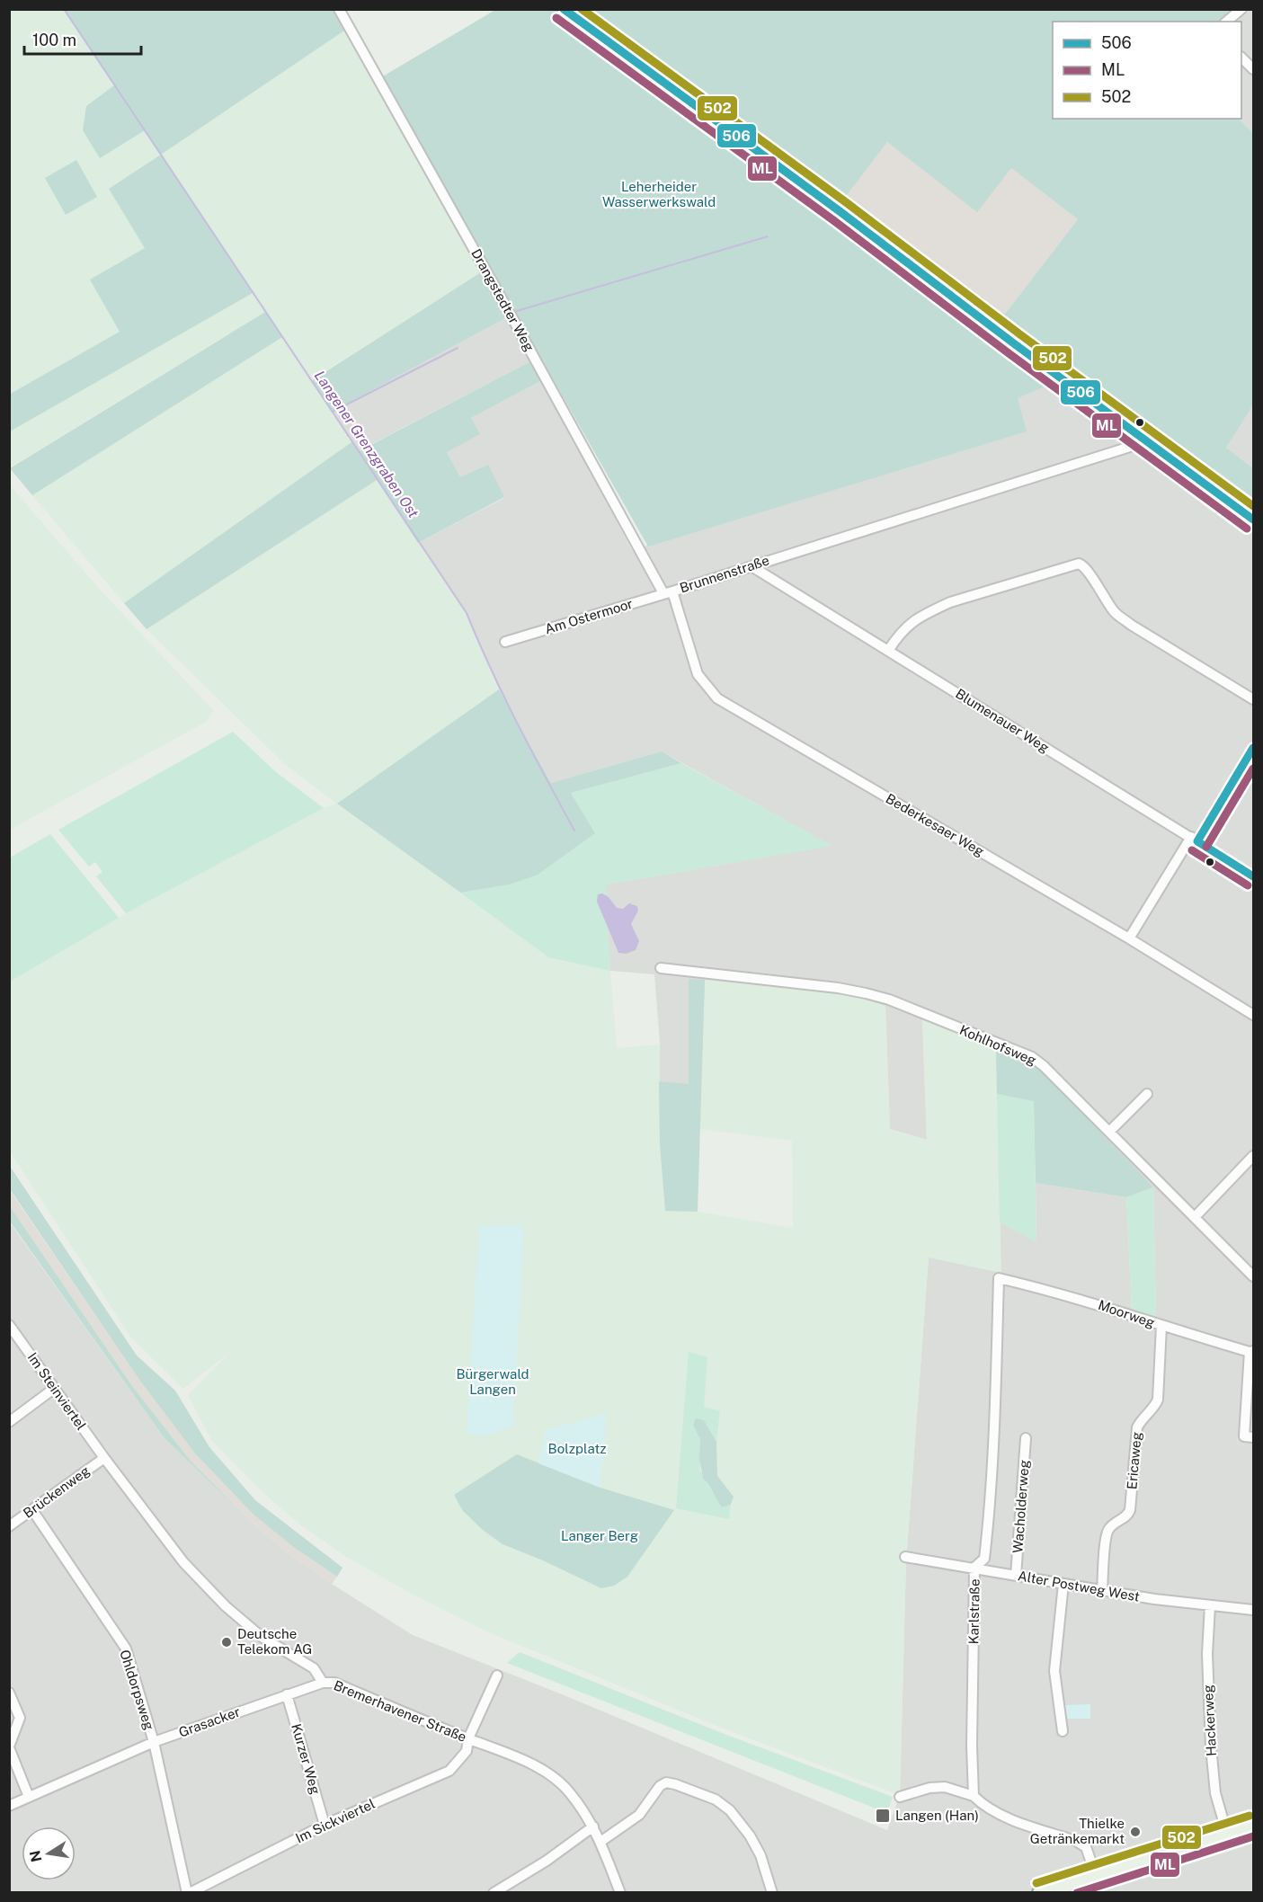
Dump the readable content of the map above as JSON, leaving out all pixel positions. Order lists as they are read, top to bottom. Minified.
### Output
{"streets":{"street":["Drangstedter Weg","Brunnenstraße","Am Ostermoor","Blumenauer Weg","Bederkesaer Weg","Kohlhofsweg","Moorweg","Im Steinviertel","Ericaweg","Brückenweg","Wacholderweg","Alter Postweg West","Karlstraße","Ohldorpsweg","Bremerhavener Straße","Hackerweg","Grasacker","Kurzer Weg","Im Sickviertel"]},"crossings":[["Drangstedter Weg","Brunnenstraße"],["Drangstedter Weg","Am Ostermoor"],["Drangstedter Weg","Bederkesaer Weg"],["Brunnenstraße","Am Ostermoor"],["Brunnenstraße","Blumenauer Weg"],["Brunnenstraße","Bederkesaer Weg"],["Am Ostermoor","Bederkesaer Weg"],["Moorweg","Ericaweg"],["Moorweg","Karlstraße"],["Im Steinviertel","Brückenweg"],["Im Steinviertel","Bremerhavener Straße"],["Ericaweg","Alter Postweg West"],["Brückenweg","Ohldorpsweg"],["Brückenweg","Bremerhavener Straße"],["Wacholderweg","Alter Postweg West"],["Alter Postweg West","Karlstraße"],["Alter Postweg West","Hackerweg"],["Ohldorpsweg","Grasacker"],["Ohldorpsweg","Im Sickviertel"],["Bremerhavener Straße","Grasacker"],["Bremerhavener Straße","Im Sickviertel"],["Grasacker","Kurzer Weg"],["Kurzer Weg","Im Sickviertel"]],"water":["Langener Grenzgraben Ost"],"parks":["Leherheider Wasserwerkswald","Bürgerwald Langen","Bolzplatz","Langer Berg"],"places":{"other":["Deutsche Telekom AG","Thielke Getränkemarkt"],"transit":["Langen (Han)"]},"lines":["transit line 506","transit line 502","transit line ML"],"legend":["506","ML","502"],"scale_bar":"100 m","north":"left"}
